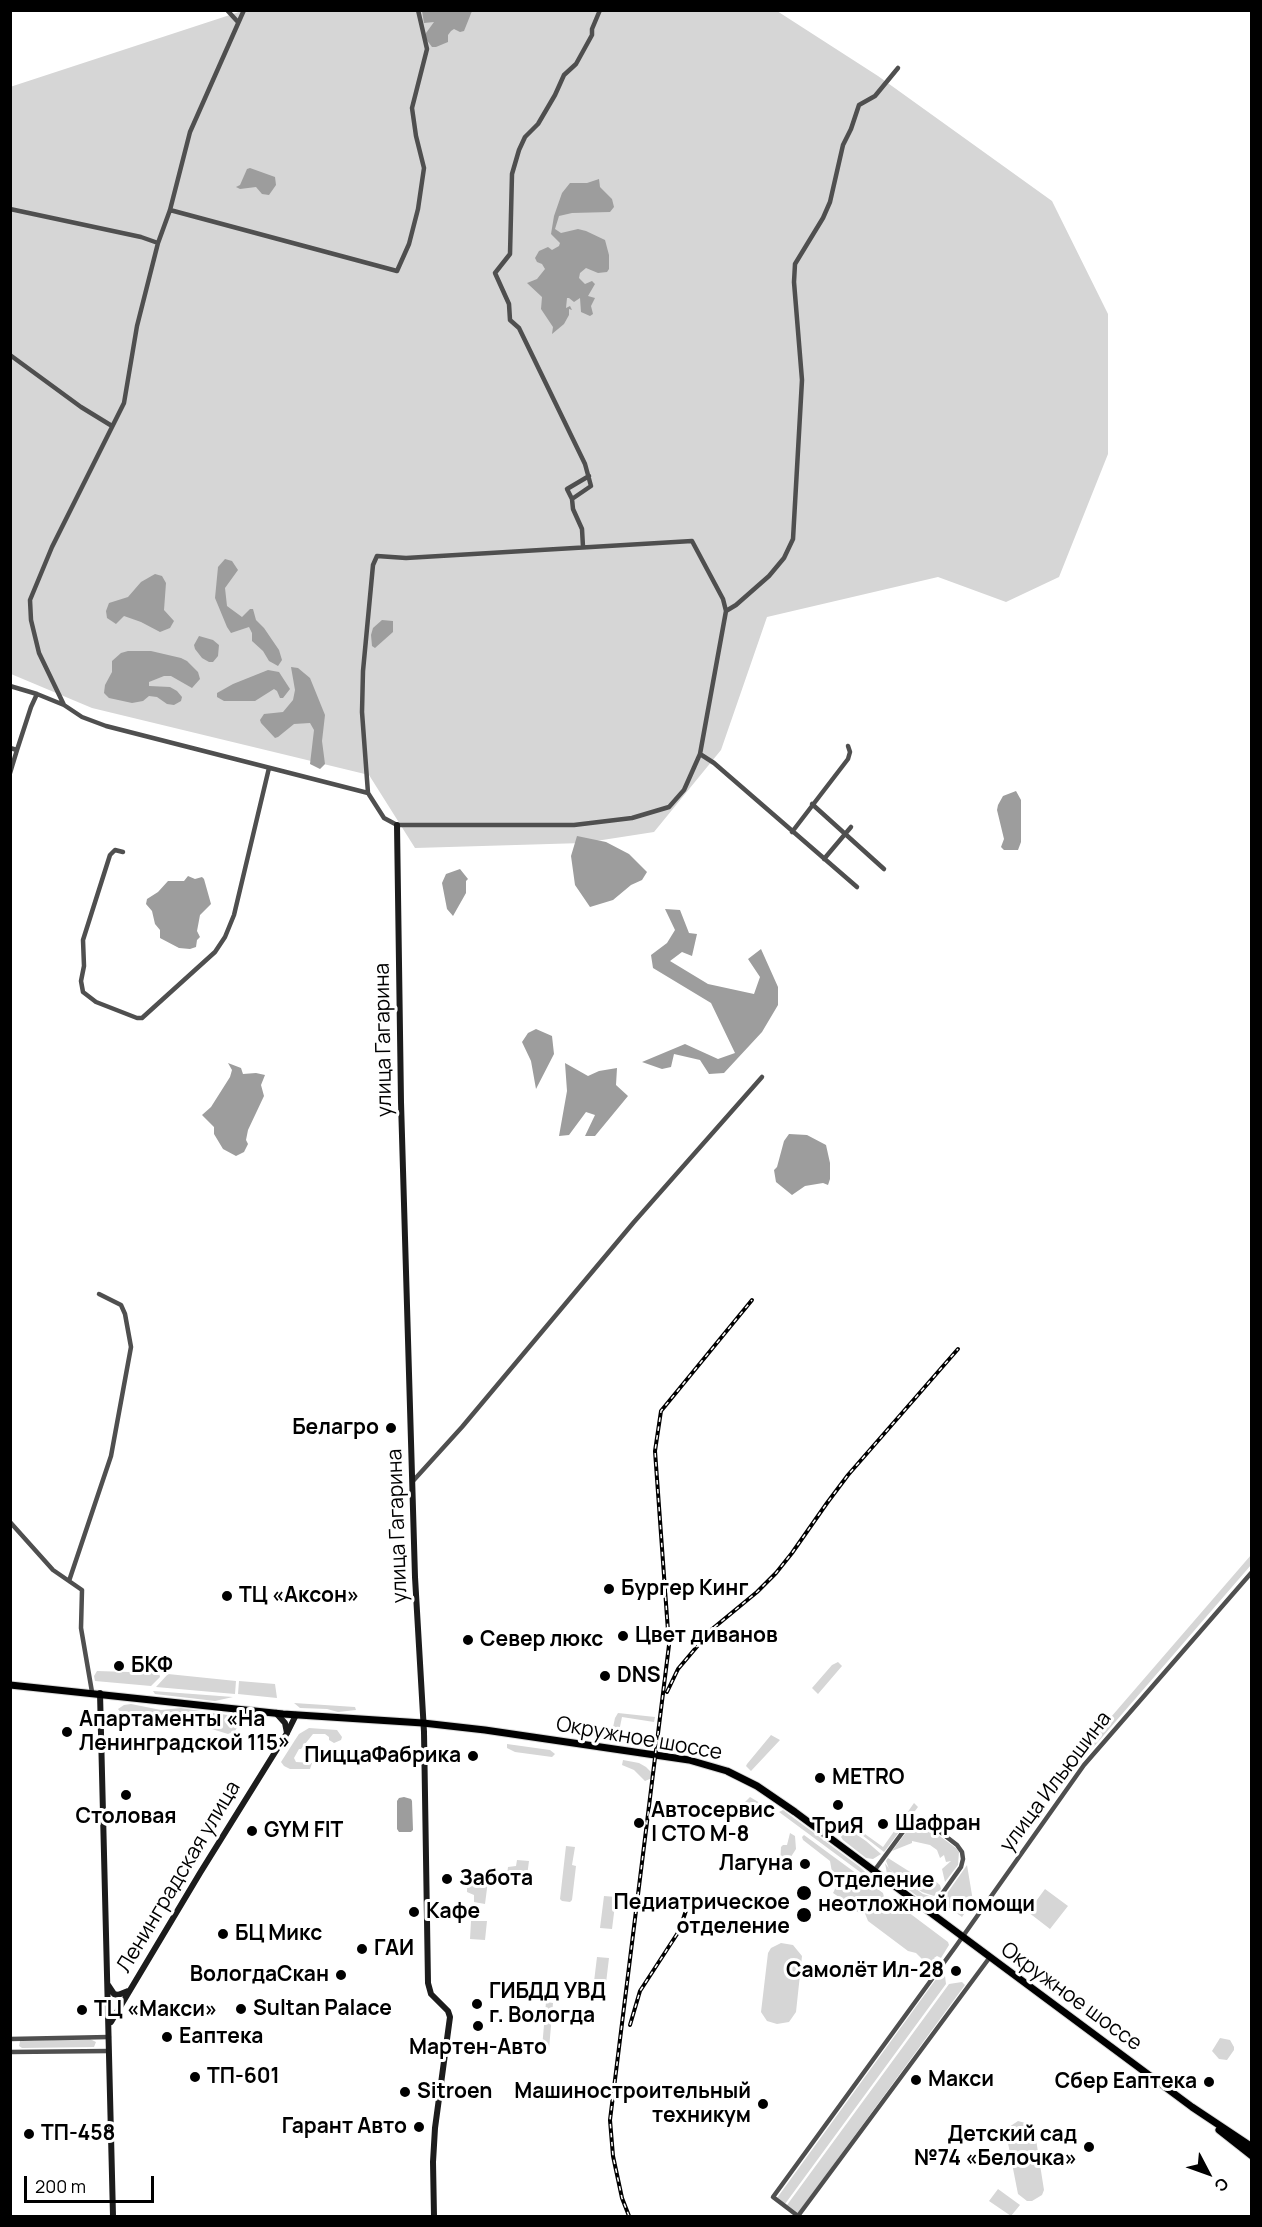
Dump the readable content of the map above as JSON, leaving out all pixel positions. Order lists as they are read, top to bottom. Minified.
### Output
{"streets":{"main road":["Окружное шоссе"],"street":["улица Гагарина","улица Ильюшина","Ленинградская улица"]},"crossings":[["улица Гагарина","Окружное шоссе"],["Окружное шоссе","улица Ильюшина"],["Окружное шоссе","Ленинградская улица"]],"places":["Белагро","Бургер Кинг","ТЦ «Аксон»","Цвет диванов","Север люкс","БКФ","DNS","Апартаменты «На Ленинградской 115»","ПиццаФабрика","METRO","Столовая","ТриЯ","Автосервис | СТО М-8","Шафран","GYM FIT","Лагуна","Забота","Отделение неотложной помощи","Кафе","Педиатрическое отделение","БЦ Микс","ГАИ","Самолёт Ил-28","ВологдаСкан","ГИБДД УВД г. Вологда","Sultan Palace","ТЦ «Макси»","Мартен-Авто","Еаптека","ТП-601","Макси","Сбер Еаптека","Sitroen","Машиностроительный техникум","Гарант Авто","ТП-458","Детский сад №74 «Белочка»"],"scale_bar":"200 m","north":"bottom right"}
